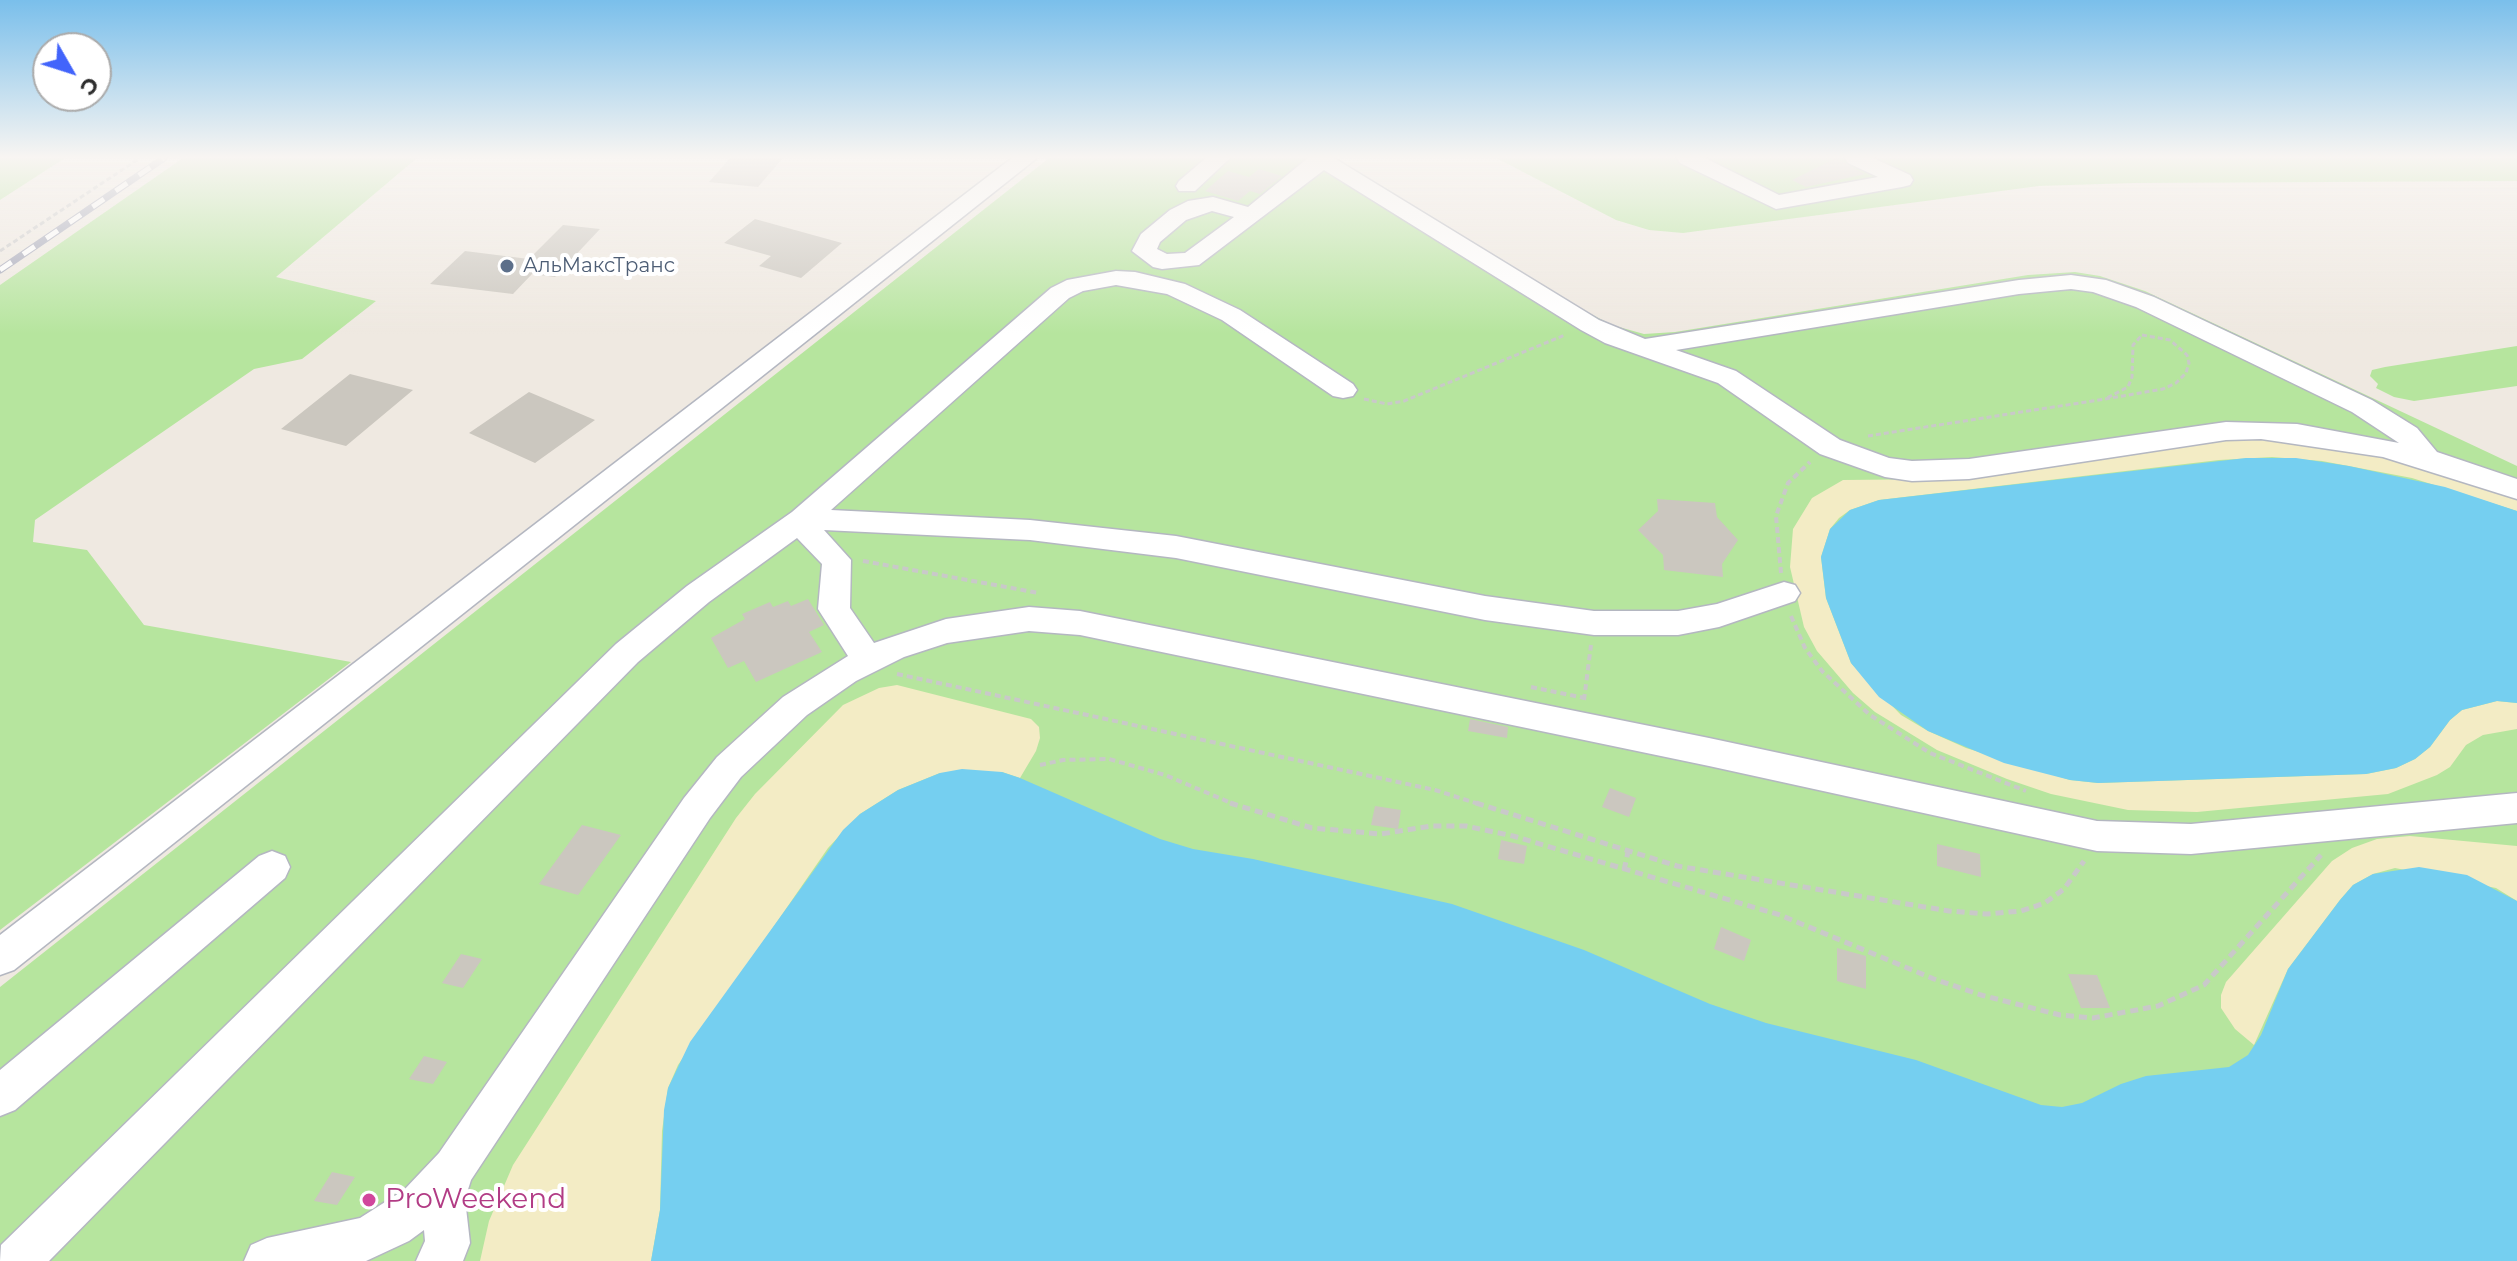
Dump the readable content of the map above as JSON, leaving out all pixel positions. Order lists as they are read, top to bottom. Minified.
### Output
{"places":["АльМаксТранс","ProWeekend"],"north":"bottom right"}
